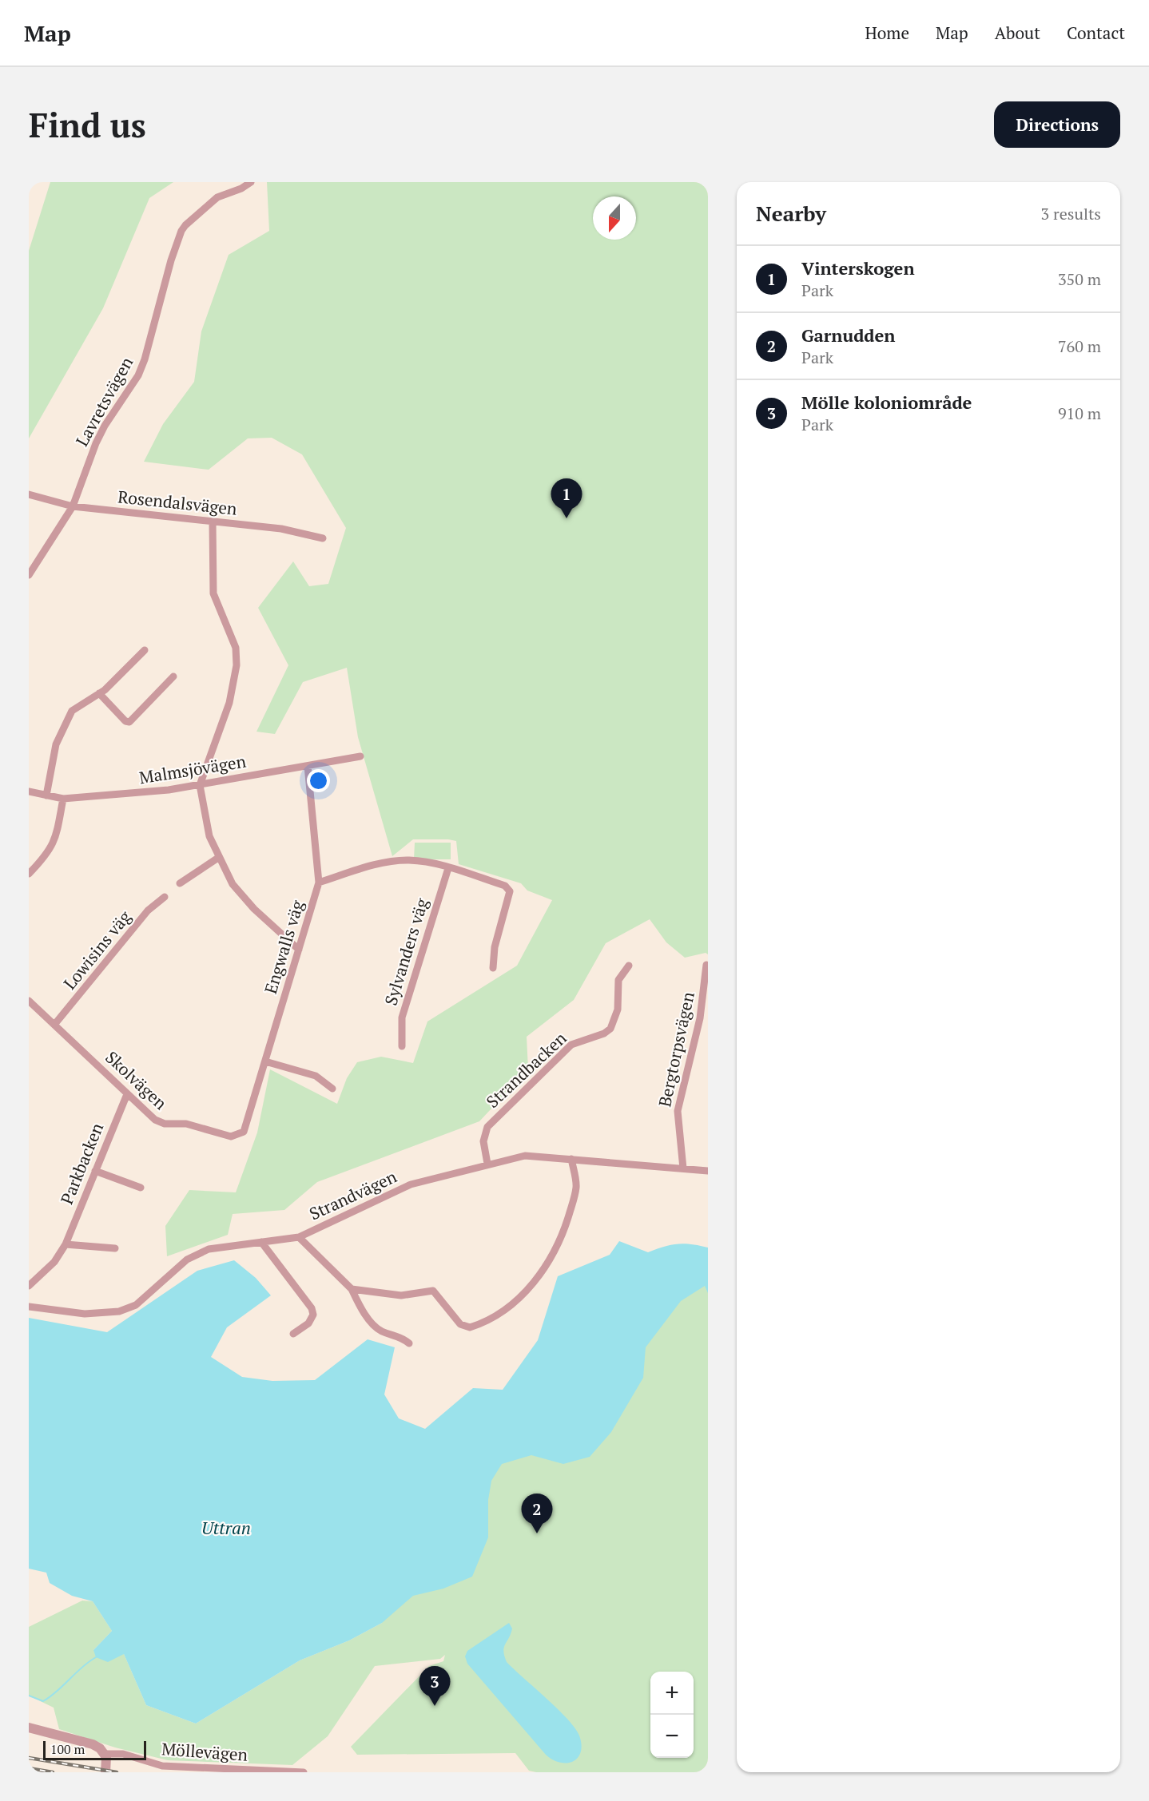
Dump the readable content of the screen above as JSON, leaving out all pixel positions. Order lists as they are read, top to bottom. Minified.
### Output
{"streets":{"street":["Lavretsvägen","Rosendalsvägen","Malmsjövägen","Engwalls väg","Lowisins väg","Sylvanders väg","Bergtorpsvägen","Strandbacken","Skolvägen","Parkbacken","Strandvägen","Möllevägen"]},"crossings":[["Lavretsvägen","Rosendalsvägen"],["Malmsjövägen","Engwalls väg"],["Engwalls väg","Skolvägen"],["Lowisins väg","Skolvägen"],["Bergtorpsvägen","Strandvägen"],["Strandbacken","Strandvägen"],["Skolvägen","Parkbacken"]],"water":["Uttran"],"scale_bar":"100 m","north":"bottom","page":{"header":"Map","nav":["Home","Map","About","Contact"],"buttons":"Directions","title":"Find us","heading":["Nearby","3 results"],"list":[{"mark":"1","name":"Vinterskogen","note":"Park","value":"350 m"},{"mark":"2","name":"Garnudden","note":"Park","value":"760 m"},{"mark":"3","name":"Mölle koloniområde","note":"Park","value":"910 m"}],"pins":["1","2","3"],"map_buttons":["+","−"],"scale":"100 m"}}
